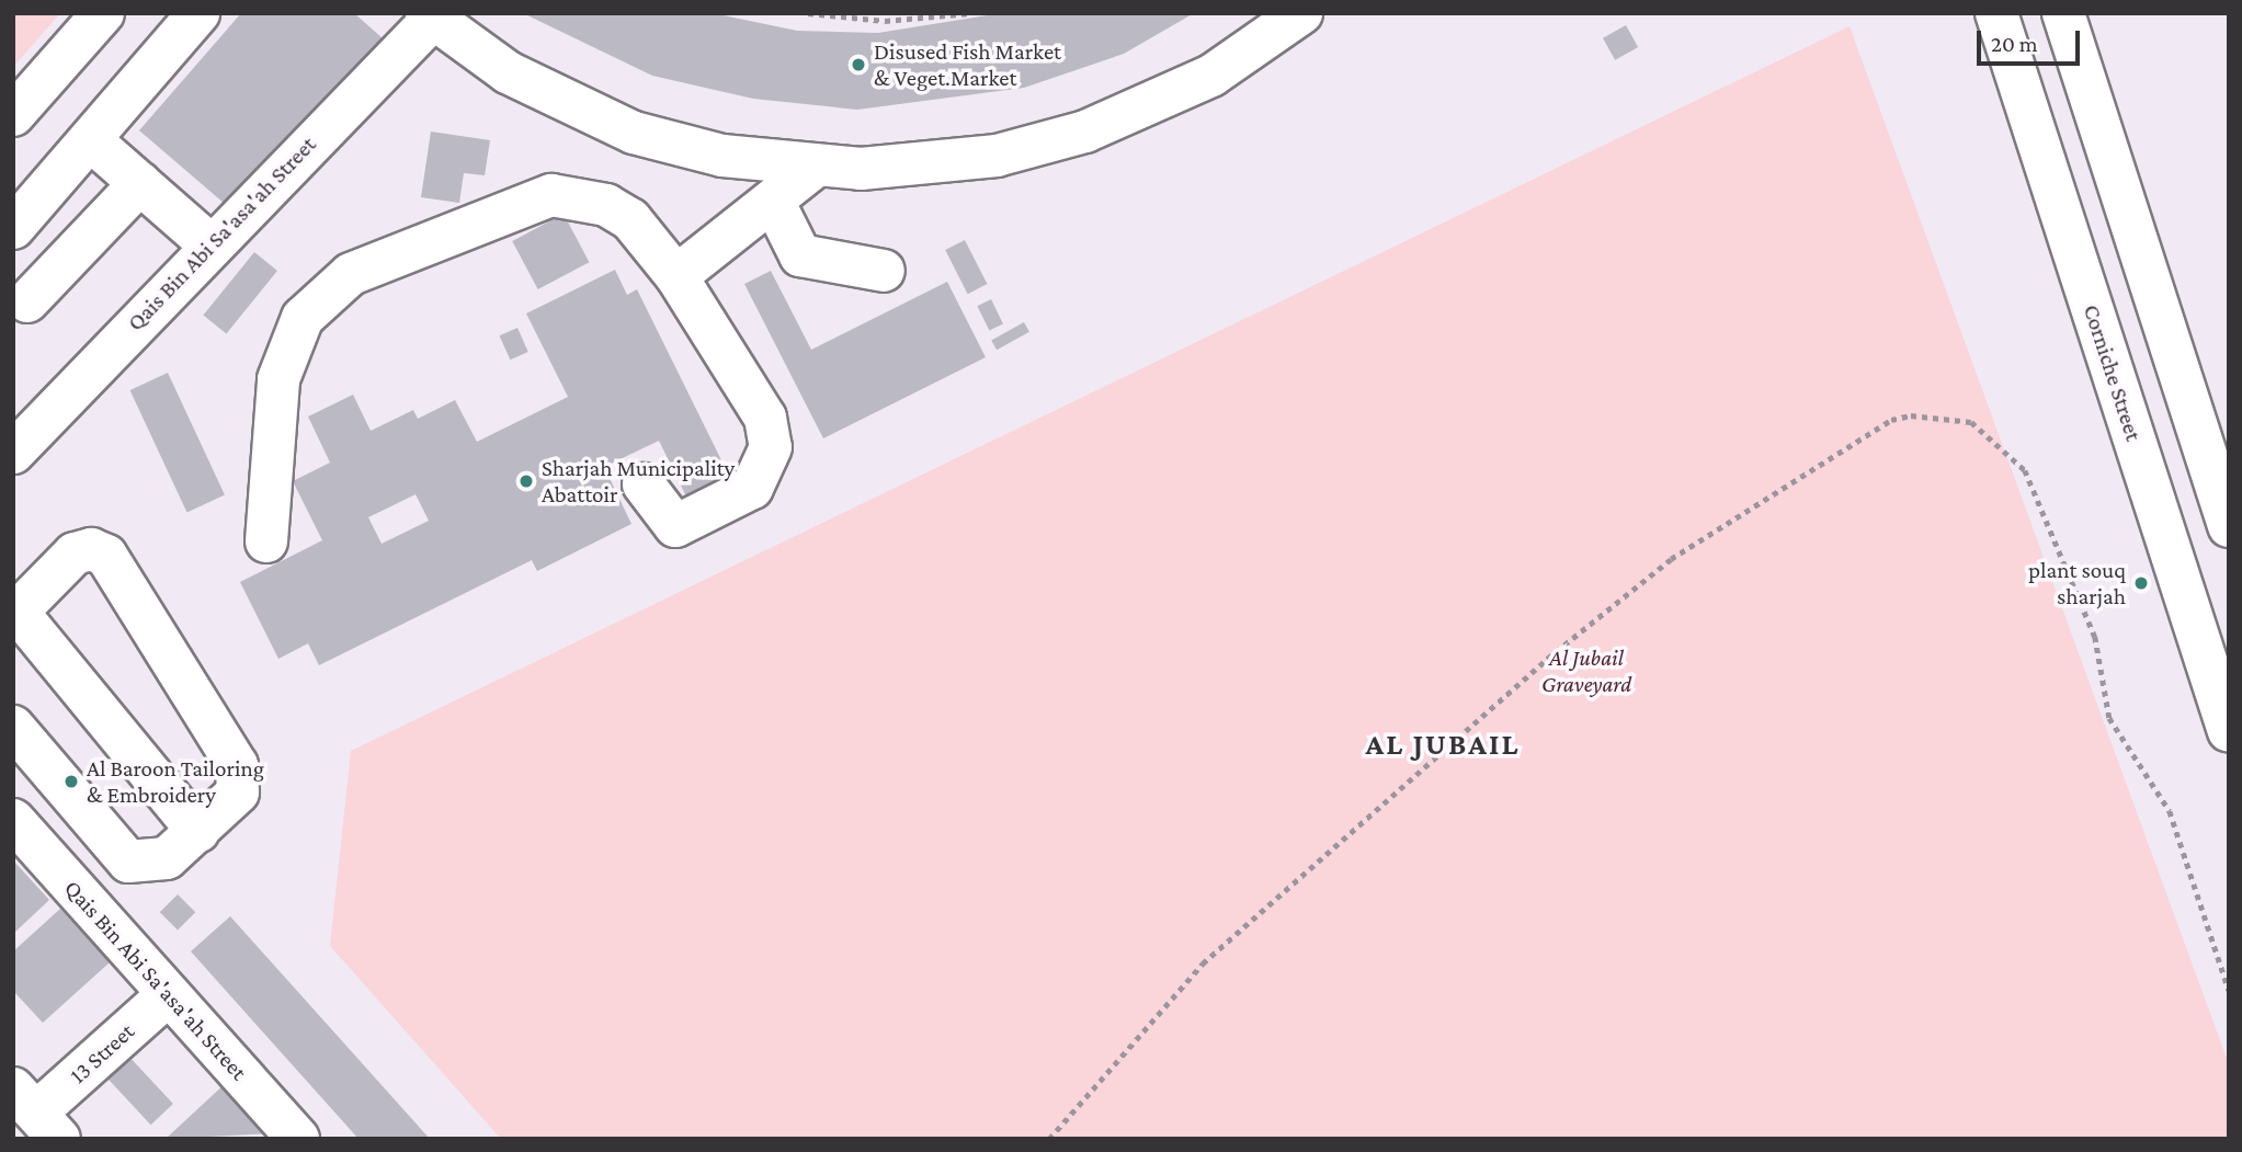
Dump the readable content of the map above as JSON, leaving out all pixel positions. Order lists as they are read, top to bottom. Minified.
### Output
{"streets":{"street":["Qais Bin Abi Sa'asa'ah Street","Corniche Street","13 Street"]},"crossings":[["Qais Bin Abi Sa'asa'ah Street","13 Street"]],"districts":["AL JUBAIL"],"parks":["Al Jubail Graveyard"],"places":["Disused Fish Market & Veget.Market","Sharjah Municipality Abattoir","plant souq sharjah","Al Baroon Tailoring & Embroidery"],"scale_bar":"20 m"}
